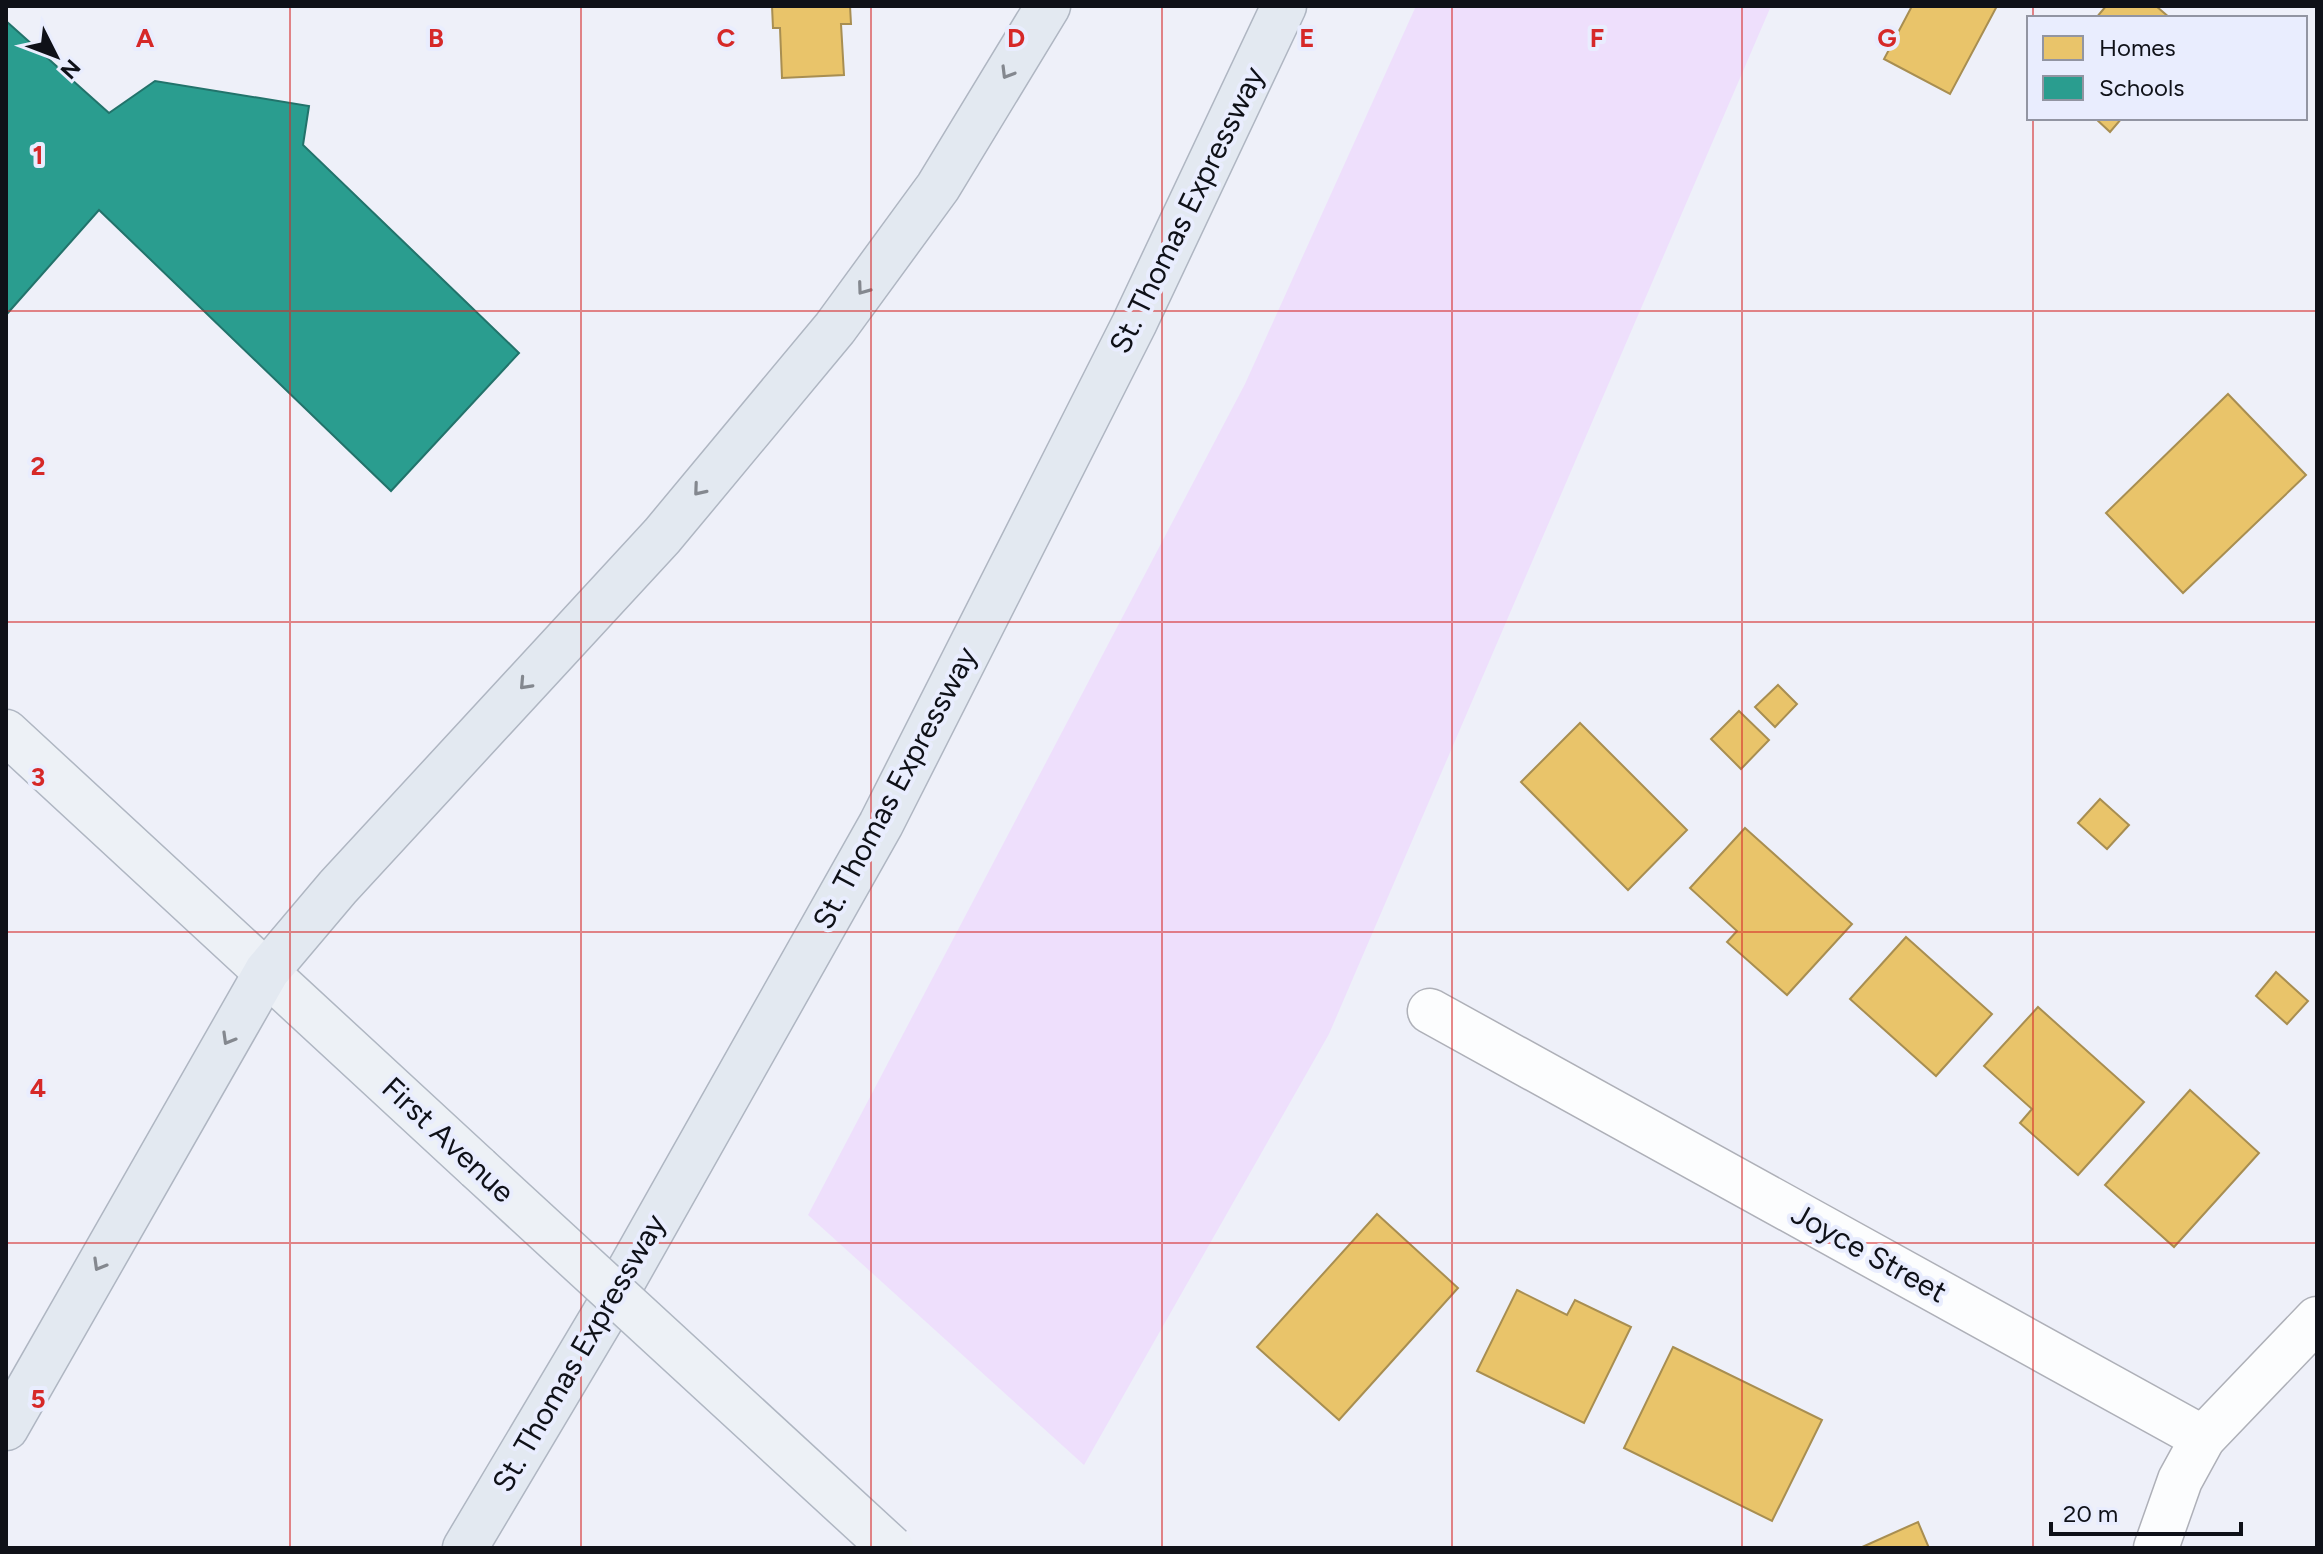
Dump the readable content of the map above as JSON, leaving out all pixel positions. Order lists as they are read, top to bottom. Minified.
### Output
{"streets":{"highway":["St. Thomas Expressway"],"main road":["First Avenue"],"street":["Joyce Street"]},"legend":["Homes","Schools"],"scale_bar":"20 m","north":"bottom right","grid":{"columns":["A","B","C","D","E","F","G"],"rows":["1","2","3","4","5"]}}
